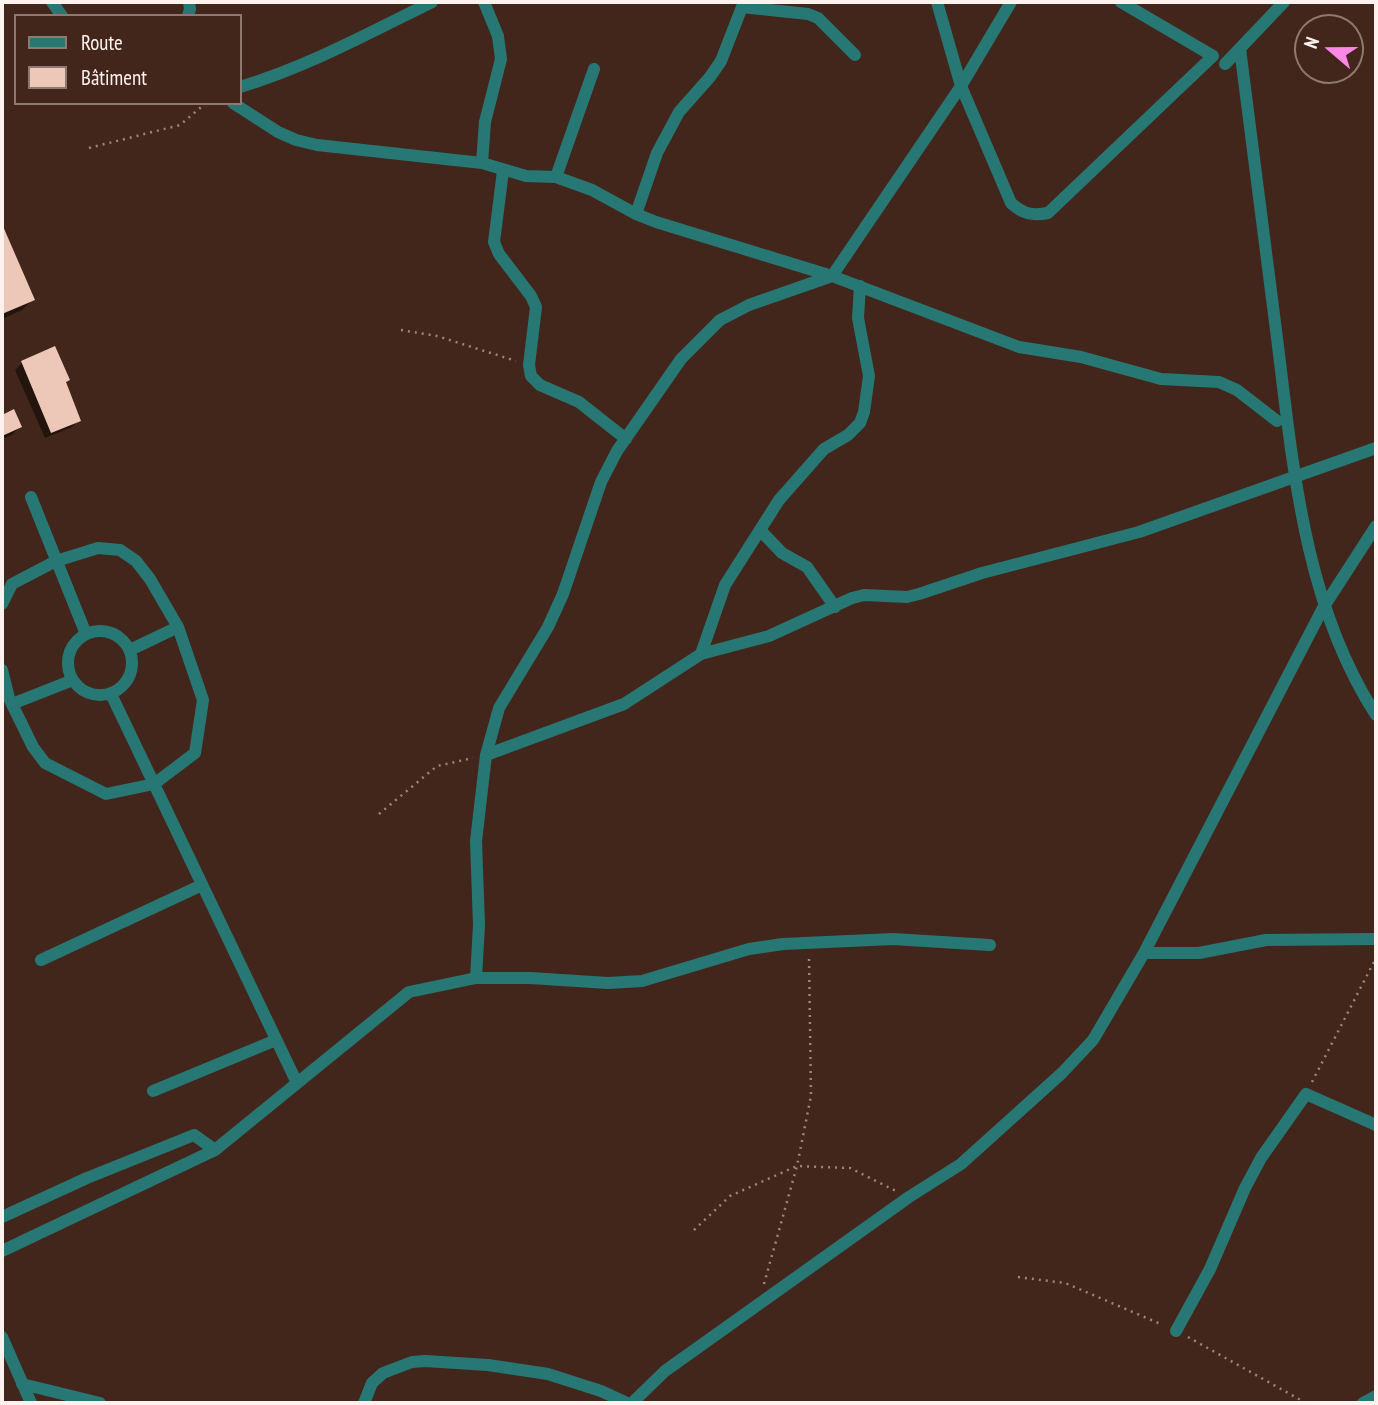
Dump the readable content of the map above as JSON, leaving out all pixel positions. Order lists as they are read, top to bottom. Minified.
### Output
{"legend":["Route","Bâtiment"],"north":"left"}
